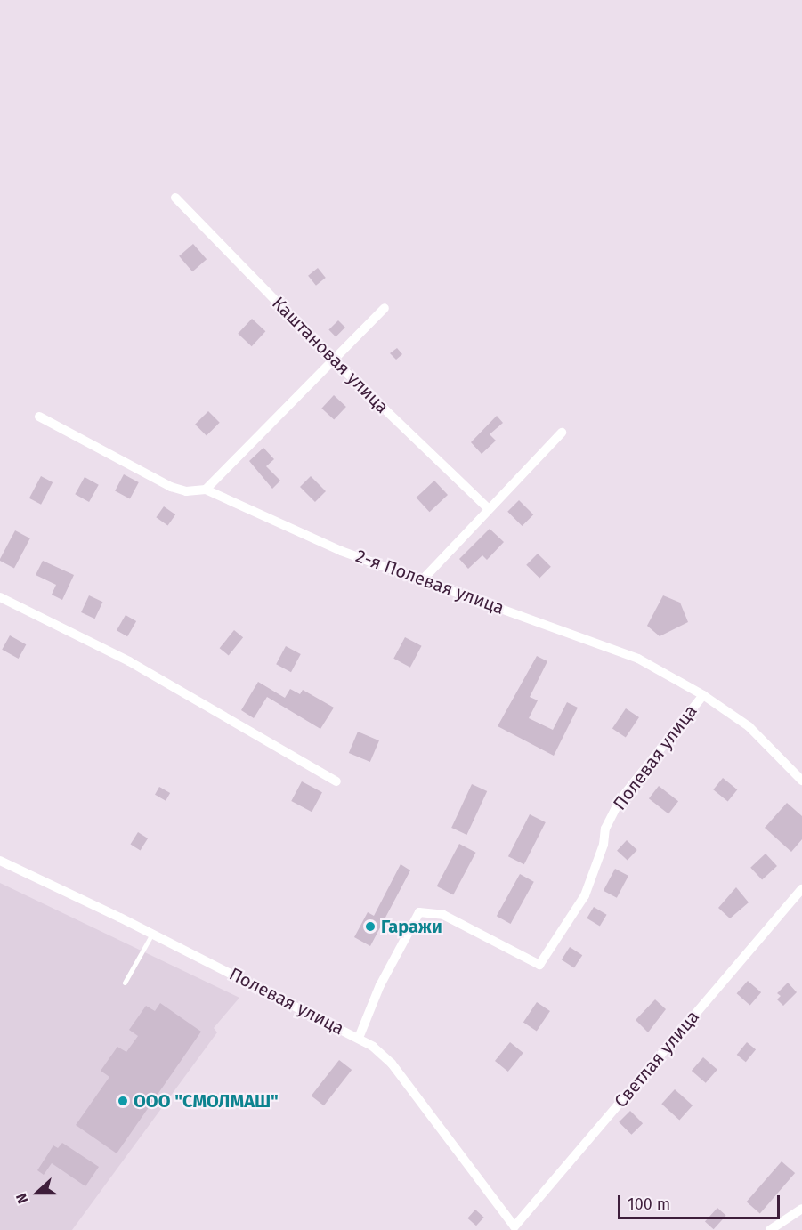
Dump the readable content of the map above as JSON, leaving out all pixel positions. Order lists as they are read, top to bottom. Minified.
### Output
{"streets":{"street":["Каштановая улица","2-я Полевая улица","Полевая улица","Светлая улица"]},"crossings":[["2-я Полевая улица","Полевая улица"]],"places":["Гаражи","ООО \"СМОЛМАШ\""],"scale_bar":"100 m","north":"left"}
